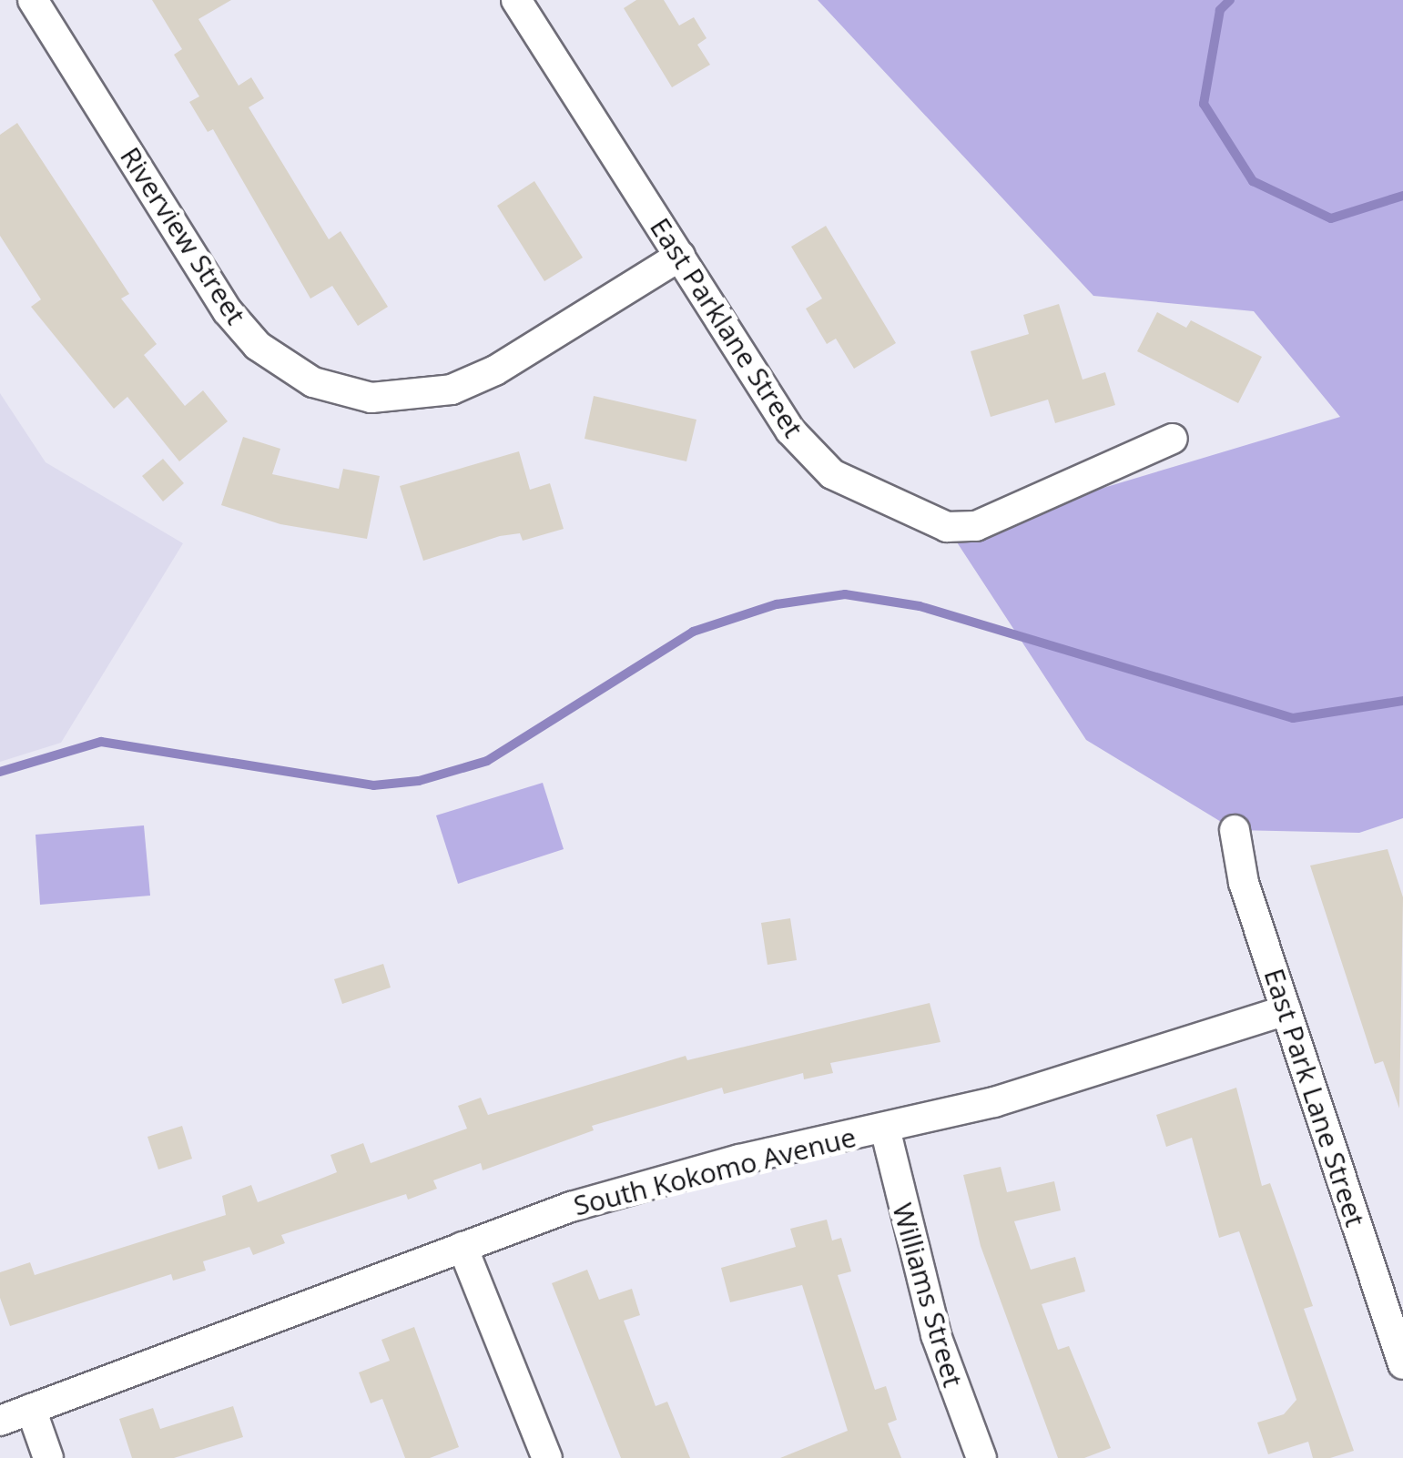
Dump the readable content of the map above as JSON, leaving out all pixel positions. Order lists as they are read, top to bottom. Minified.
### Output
{"streets":{"street":["Riverview Street","East Parklane Street","East Park Lane Street","South Kokomo Avenue","Williams Street"]},"crossings":[["Riverview Street","East Parklane Street"],["East Park Lane Street","South Kokomo Avenue"],["South Kokomo Avenue","Williams Street"]]}
